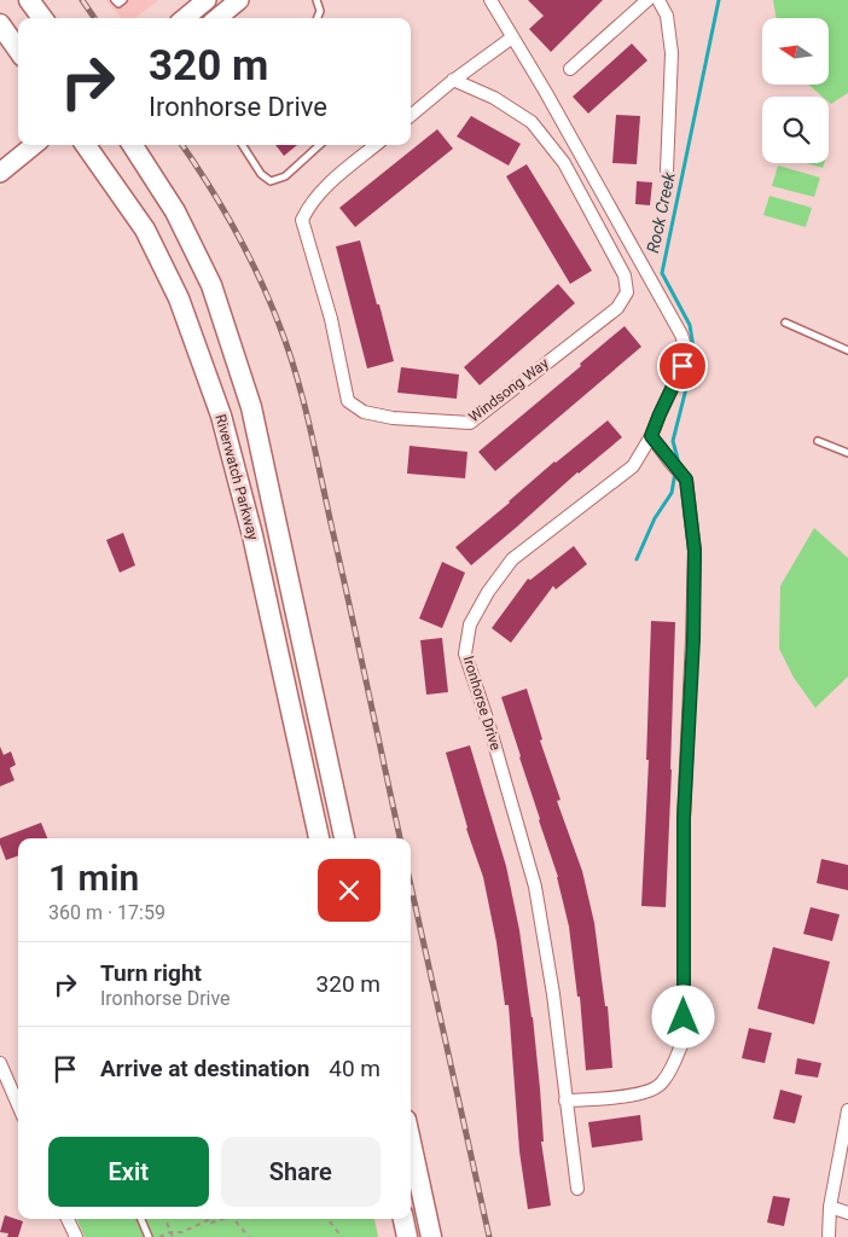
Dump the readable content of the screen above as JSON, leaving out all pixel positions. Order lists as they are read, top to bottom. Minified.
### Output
{"streets":{"main road":["Riverwatch Parkway"],"street":["Windsong Way","Ironhorse Drive"]},"water":["Rock Creek"],"north":"left","page":{"turn":["320 m","Ironhorse Drive"],"heading":["1 min","360 m · 17:59"],"list":[{"name":"Turn right","note":"Ironhorse Drive","value":"320 m"},{"name":"Arrive at destination","value":"40 m"}],"buttons":["Exit","Share"]}}
